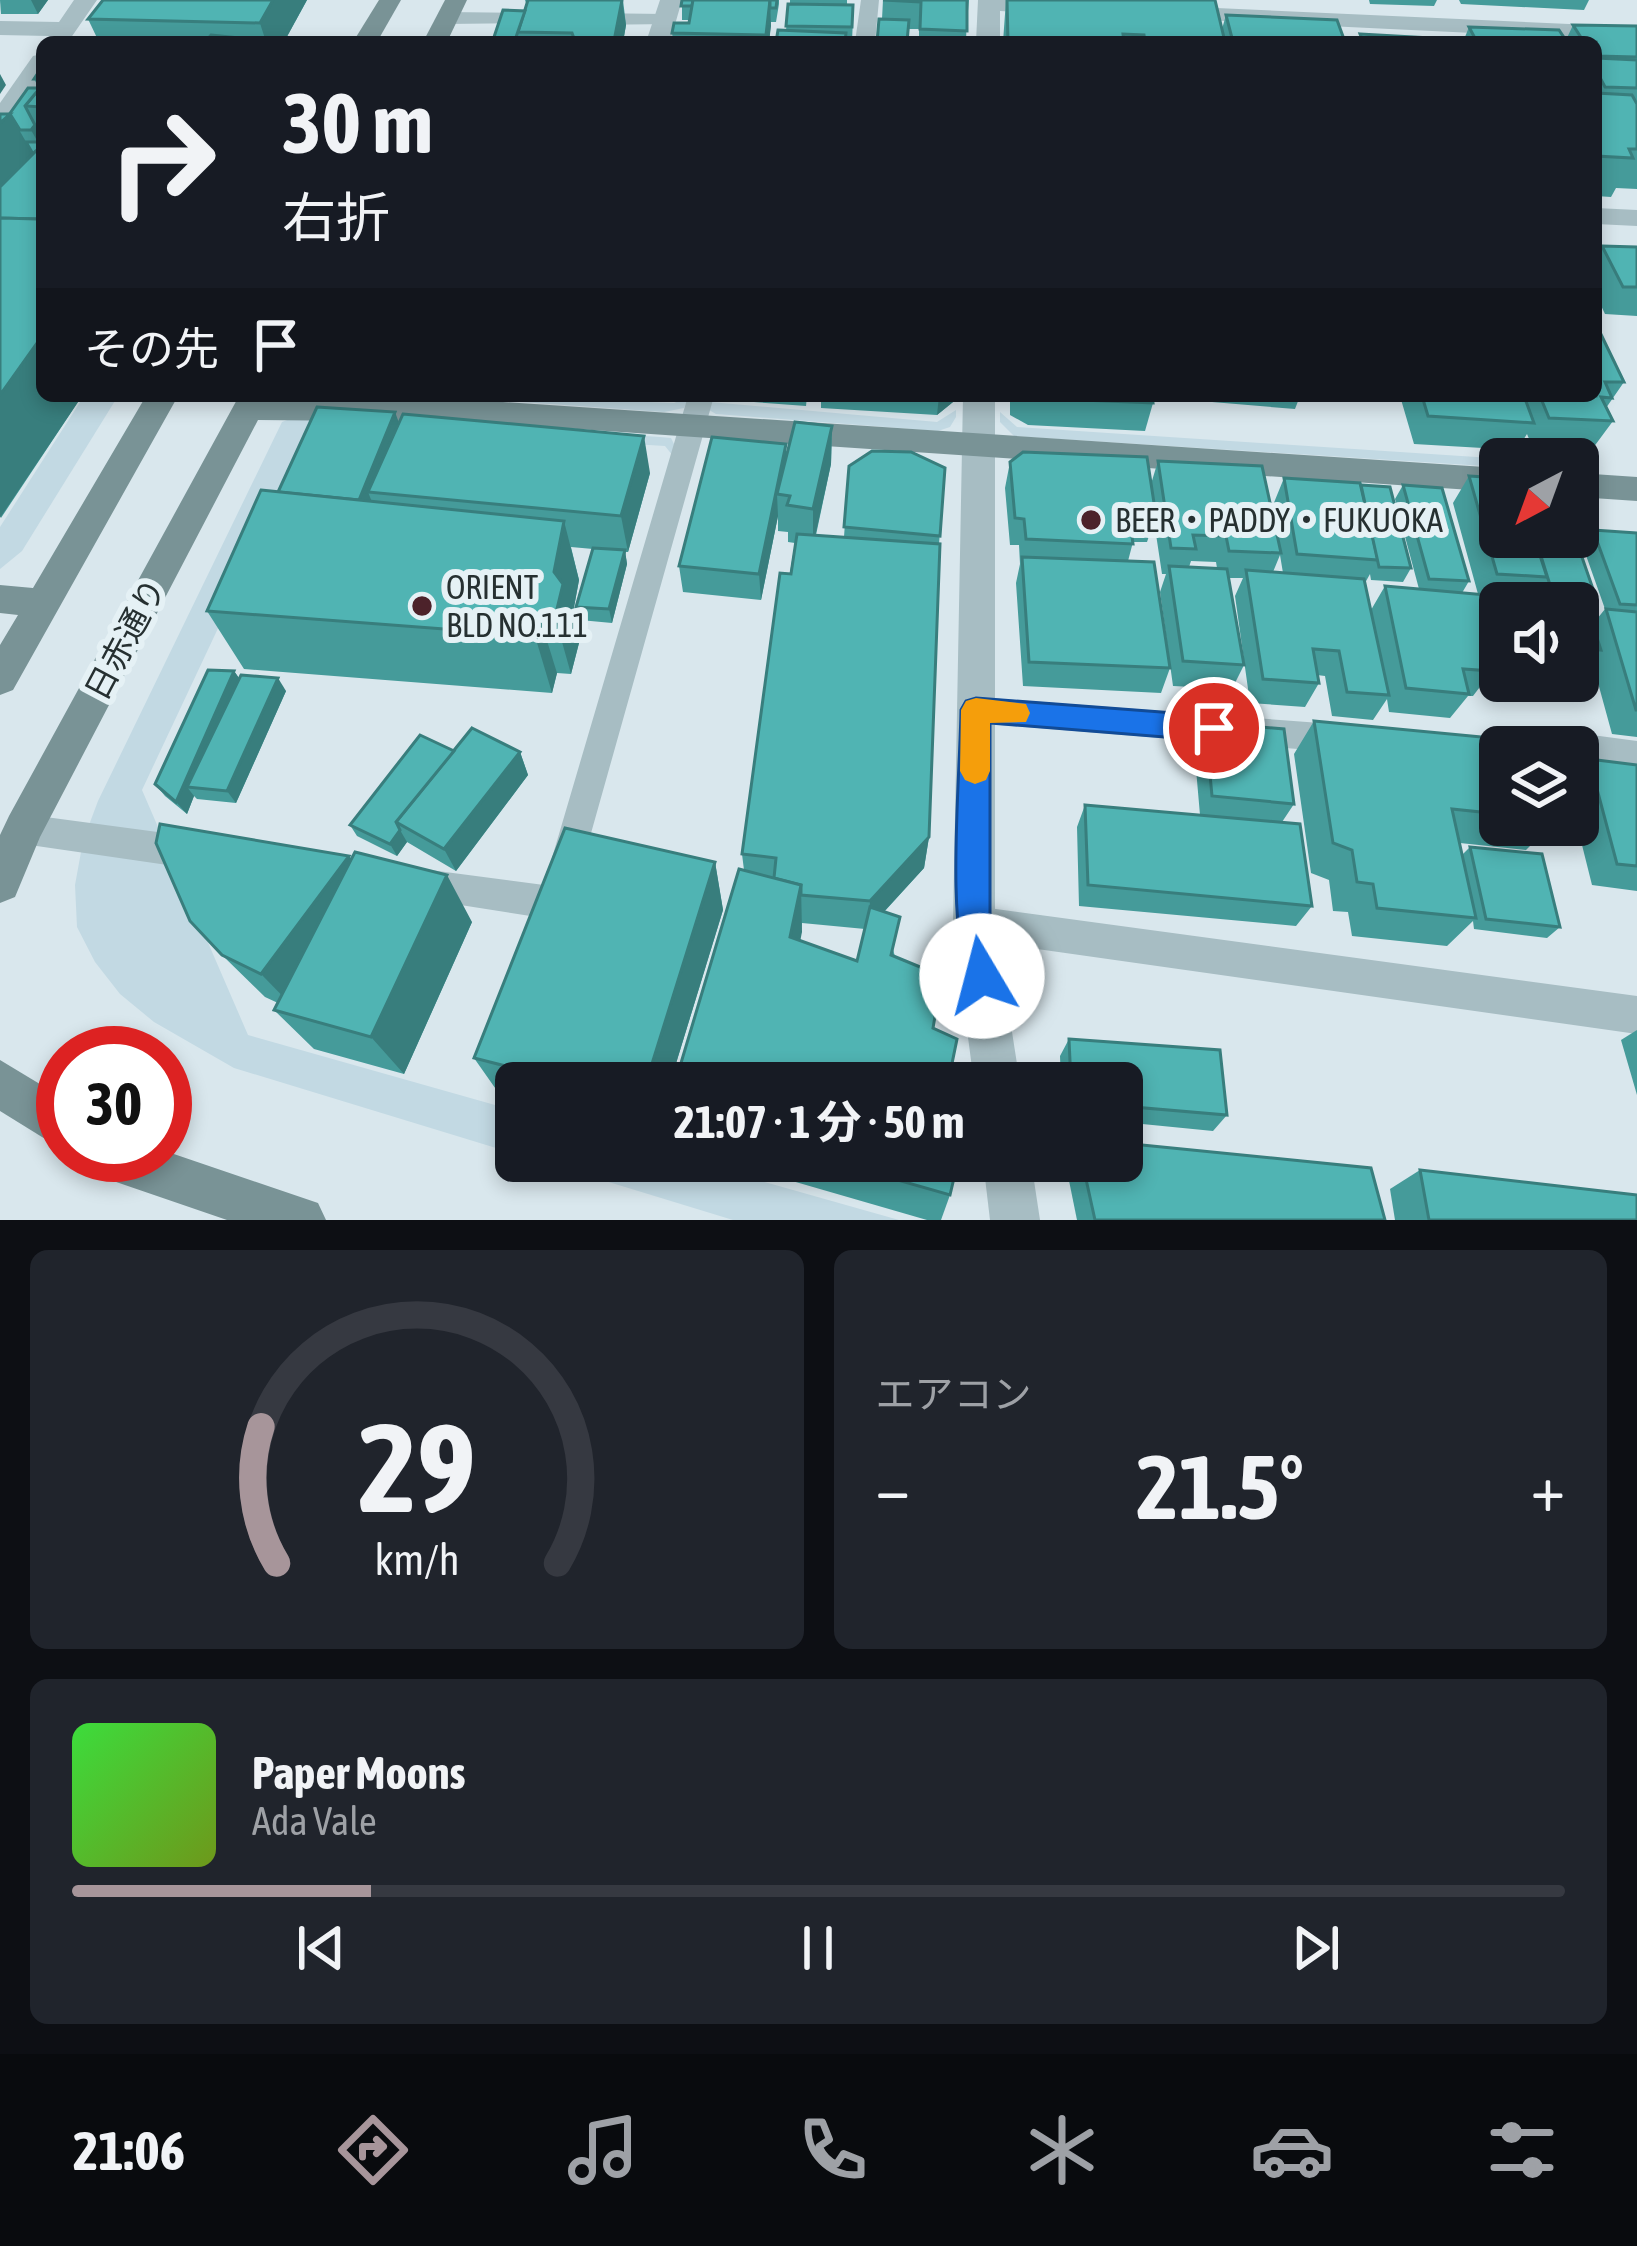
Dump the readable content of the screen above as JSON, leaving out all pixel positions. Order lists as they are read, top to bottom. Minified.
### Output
{"streets":{"street":["日赤通り"]},"places":["BEER・PADDY・FUKUOKA","ORIENT BLD NO.111"],"north":"bottom left","page":{"turn":["30 m","右折"],"then":"その先","limit":"30","trip":"21:07 · 1 分 · 50 m","tile":"エアコン","heat":["−","21.5°","+"],"song":["Paper Moons","Ada Vale"],"tabs":"21:06","gauge":["29","km/h"]}}
